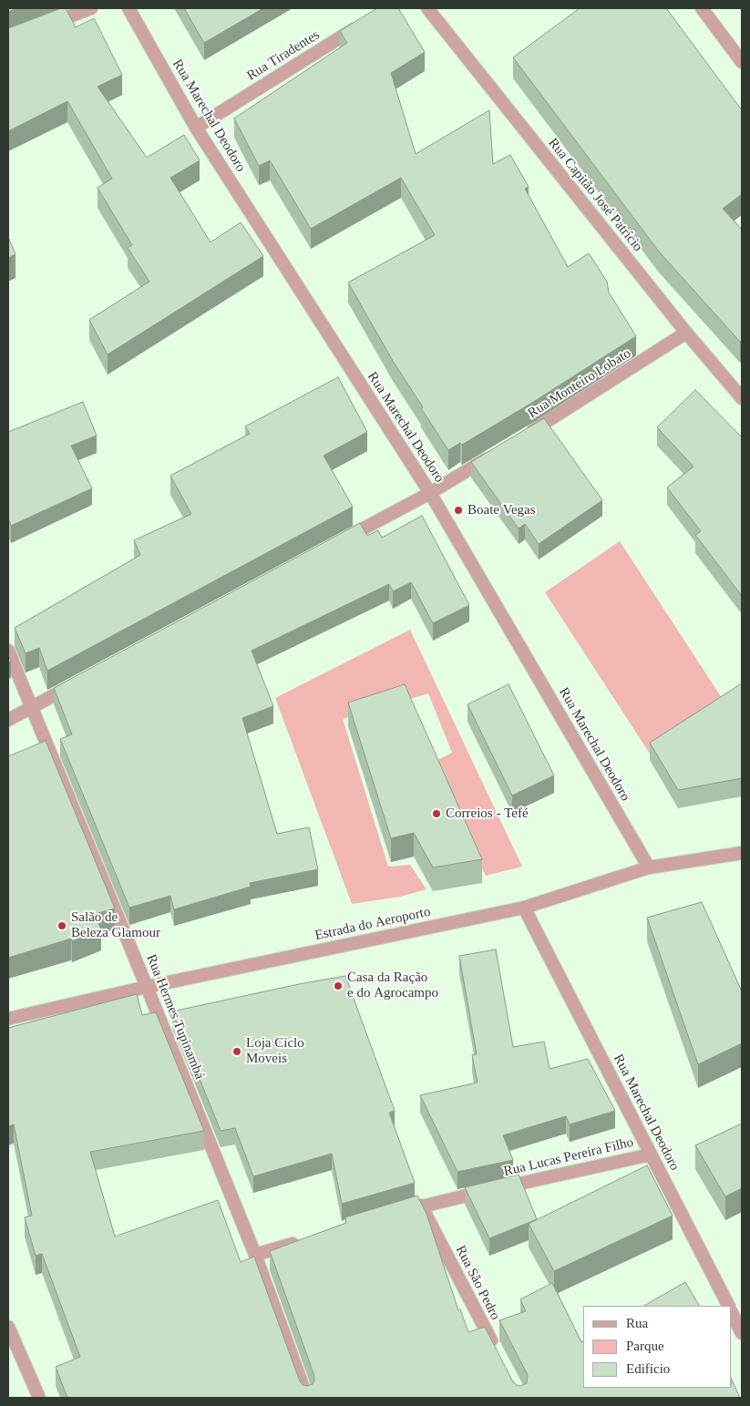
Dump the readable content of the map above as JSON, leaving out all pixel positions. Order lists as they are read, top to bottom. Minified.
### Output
{"streets":{"street":["Rua Tiradentes","Rua Marechal Deodoro","Rua Capitão José Patrício","Rua Monteiro Lobato","Estrada do Aeroporto","Rua Hermes Tupinambá","Rua Lucas Pereira Filho","Rua São Pedro"]},"crossings":[["Rua Tiradentes","Rua Marechal Deodoro"],["Rua Marechal Deodoro","Estrada do Aeroporto"],["Rua Marechal Deodoro","Rua Lucas Pereira Filho"],["Rua Capitão José Patrício","Rua Monteiro Lobato"],["Estrada do Aeroporto","Rua Hermes Tupinambá"],["Rua Lucas Pereira Filho","Rua São Pedro"]],"places":["Boate Vegas","Correios - Tefé","Salão de Beleza Glamour","Casa da Ração e do Agrocampo","Loja Ciclo Moveis"],"legend":["Rua","Parque","Edifício"]}
